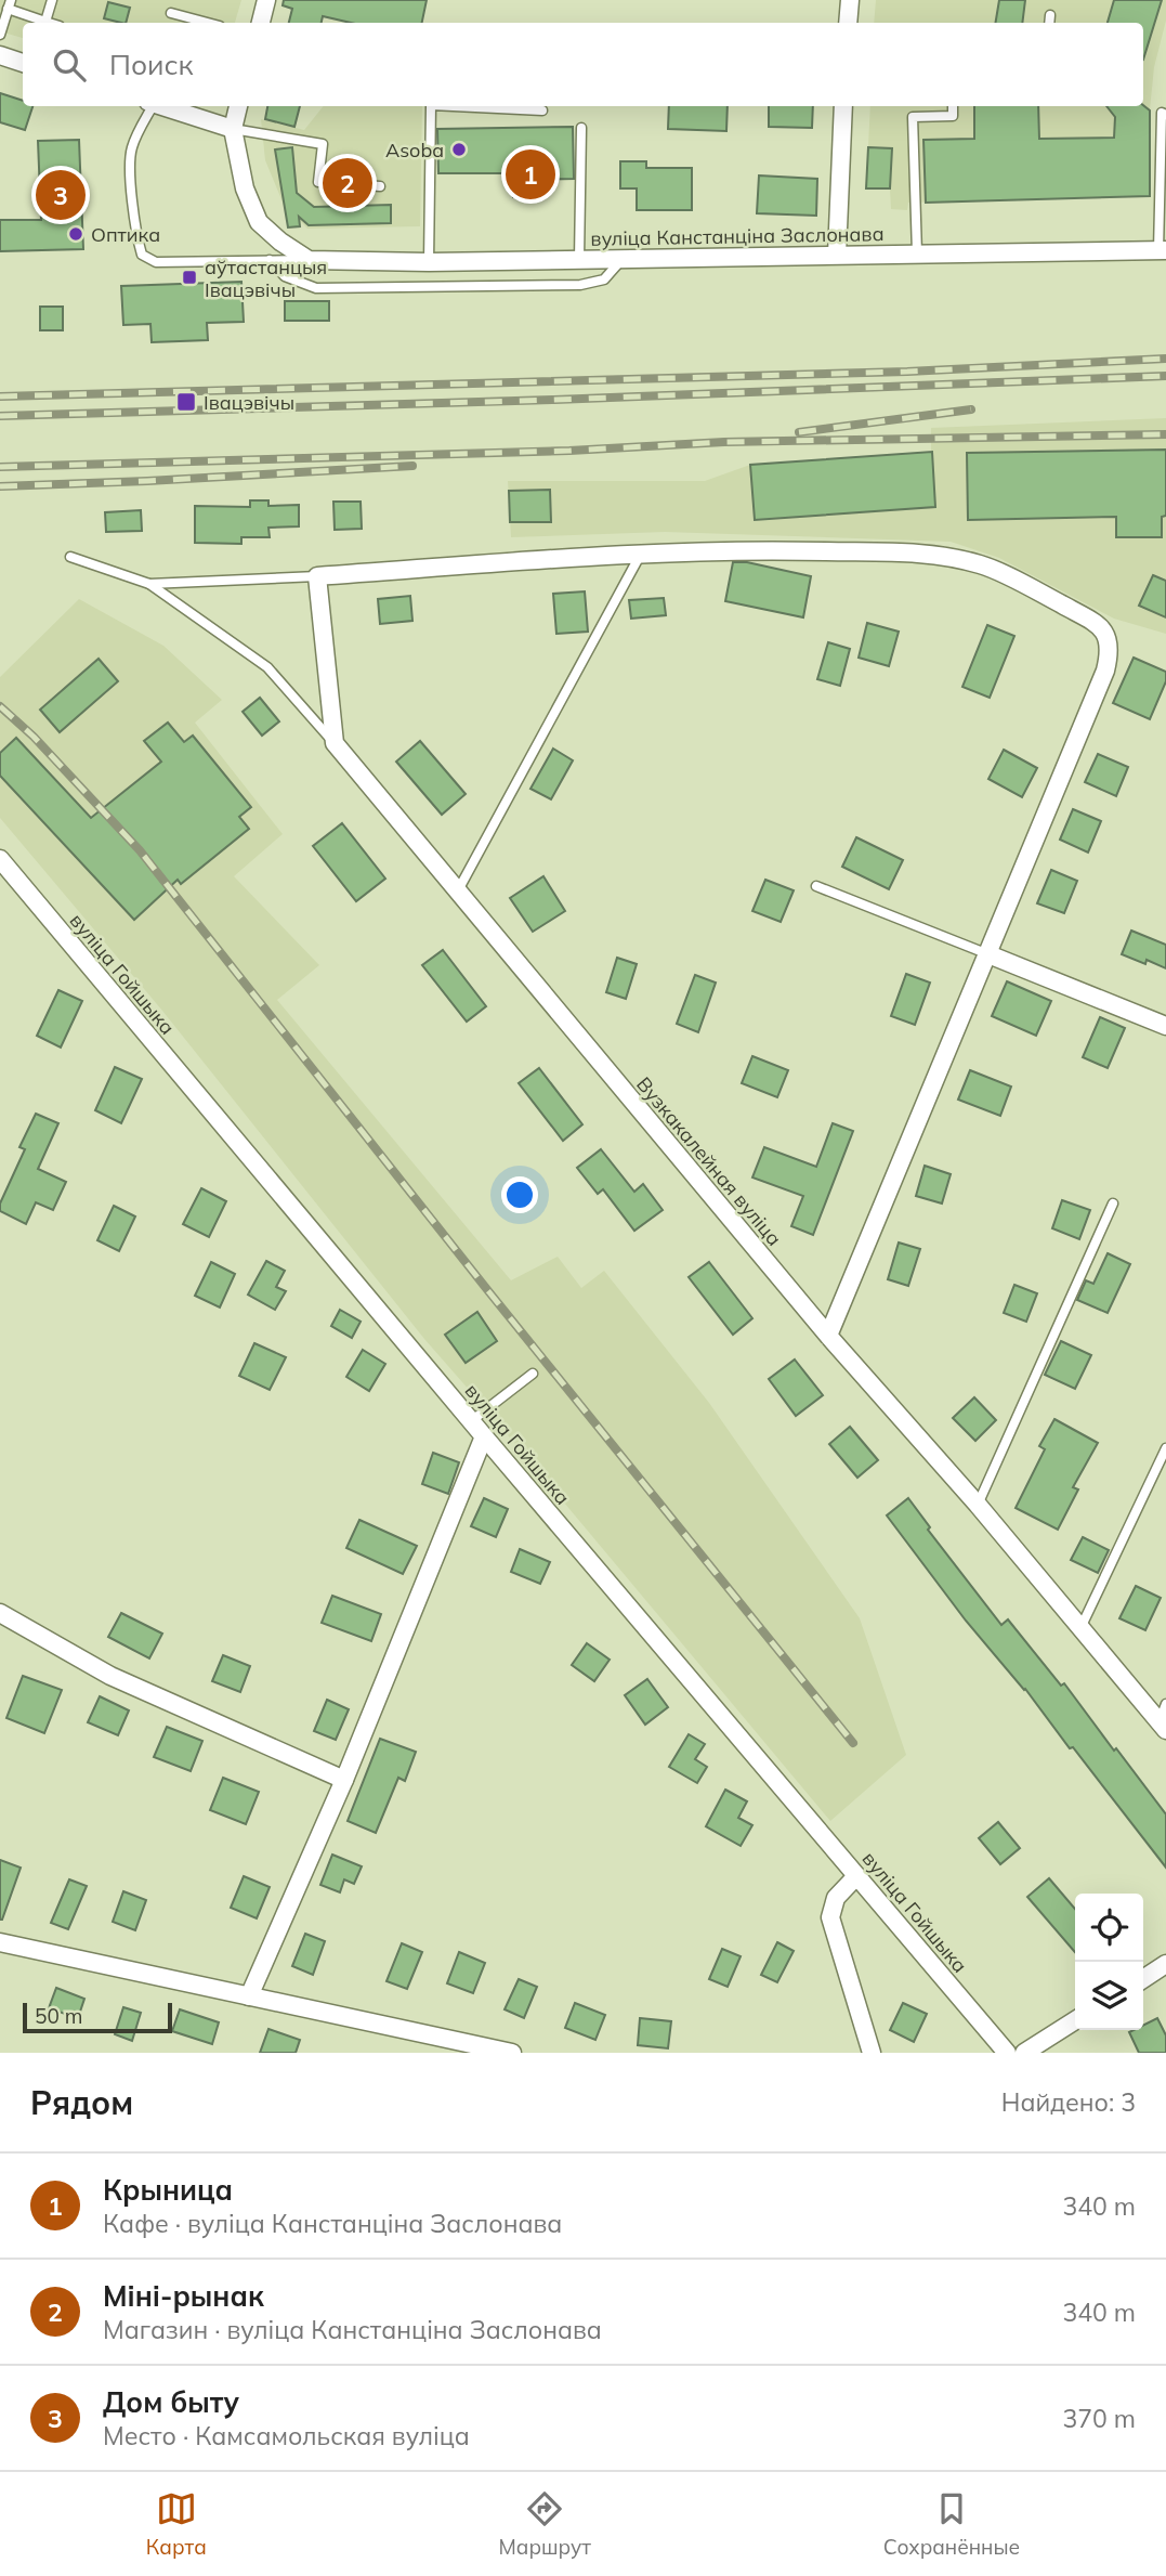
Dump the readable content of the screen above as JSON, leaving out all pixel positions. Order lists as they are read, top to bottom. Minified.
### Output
{"streets":{"street":["вуліца Канстанціна Заслонава","вуліца Гойшыка","Вузкакалейная вуліца"]},"places":{"other":["Asoba","Оптика"],"transit":["аўтастанцыя Івацэвічы","Івацэвічы"]},"scale_bar":"50 m","page":{"search":"Поиск","pins":["1","2","3"],"scale":"50 m","heading":["Рядом","Найдено: 3"],"list":[{"mark":"1","name":"Крыница","note":"Кафе · вуліца Канстанціна Заслонава","value":"340 m"},{"mark":"2","name":"Міні-рынак","note":"Магазин · вуліца Канстанціна Заслонава","value":"340 m"},{"mark":"3","name":"Дом быту","note":"Место · Камсамольская вуліца","value":"370 m"}],"nav":["Карта","Маршрут","Сохранённые"]}}
